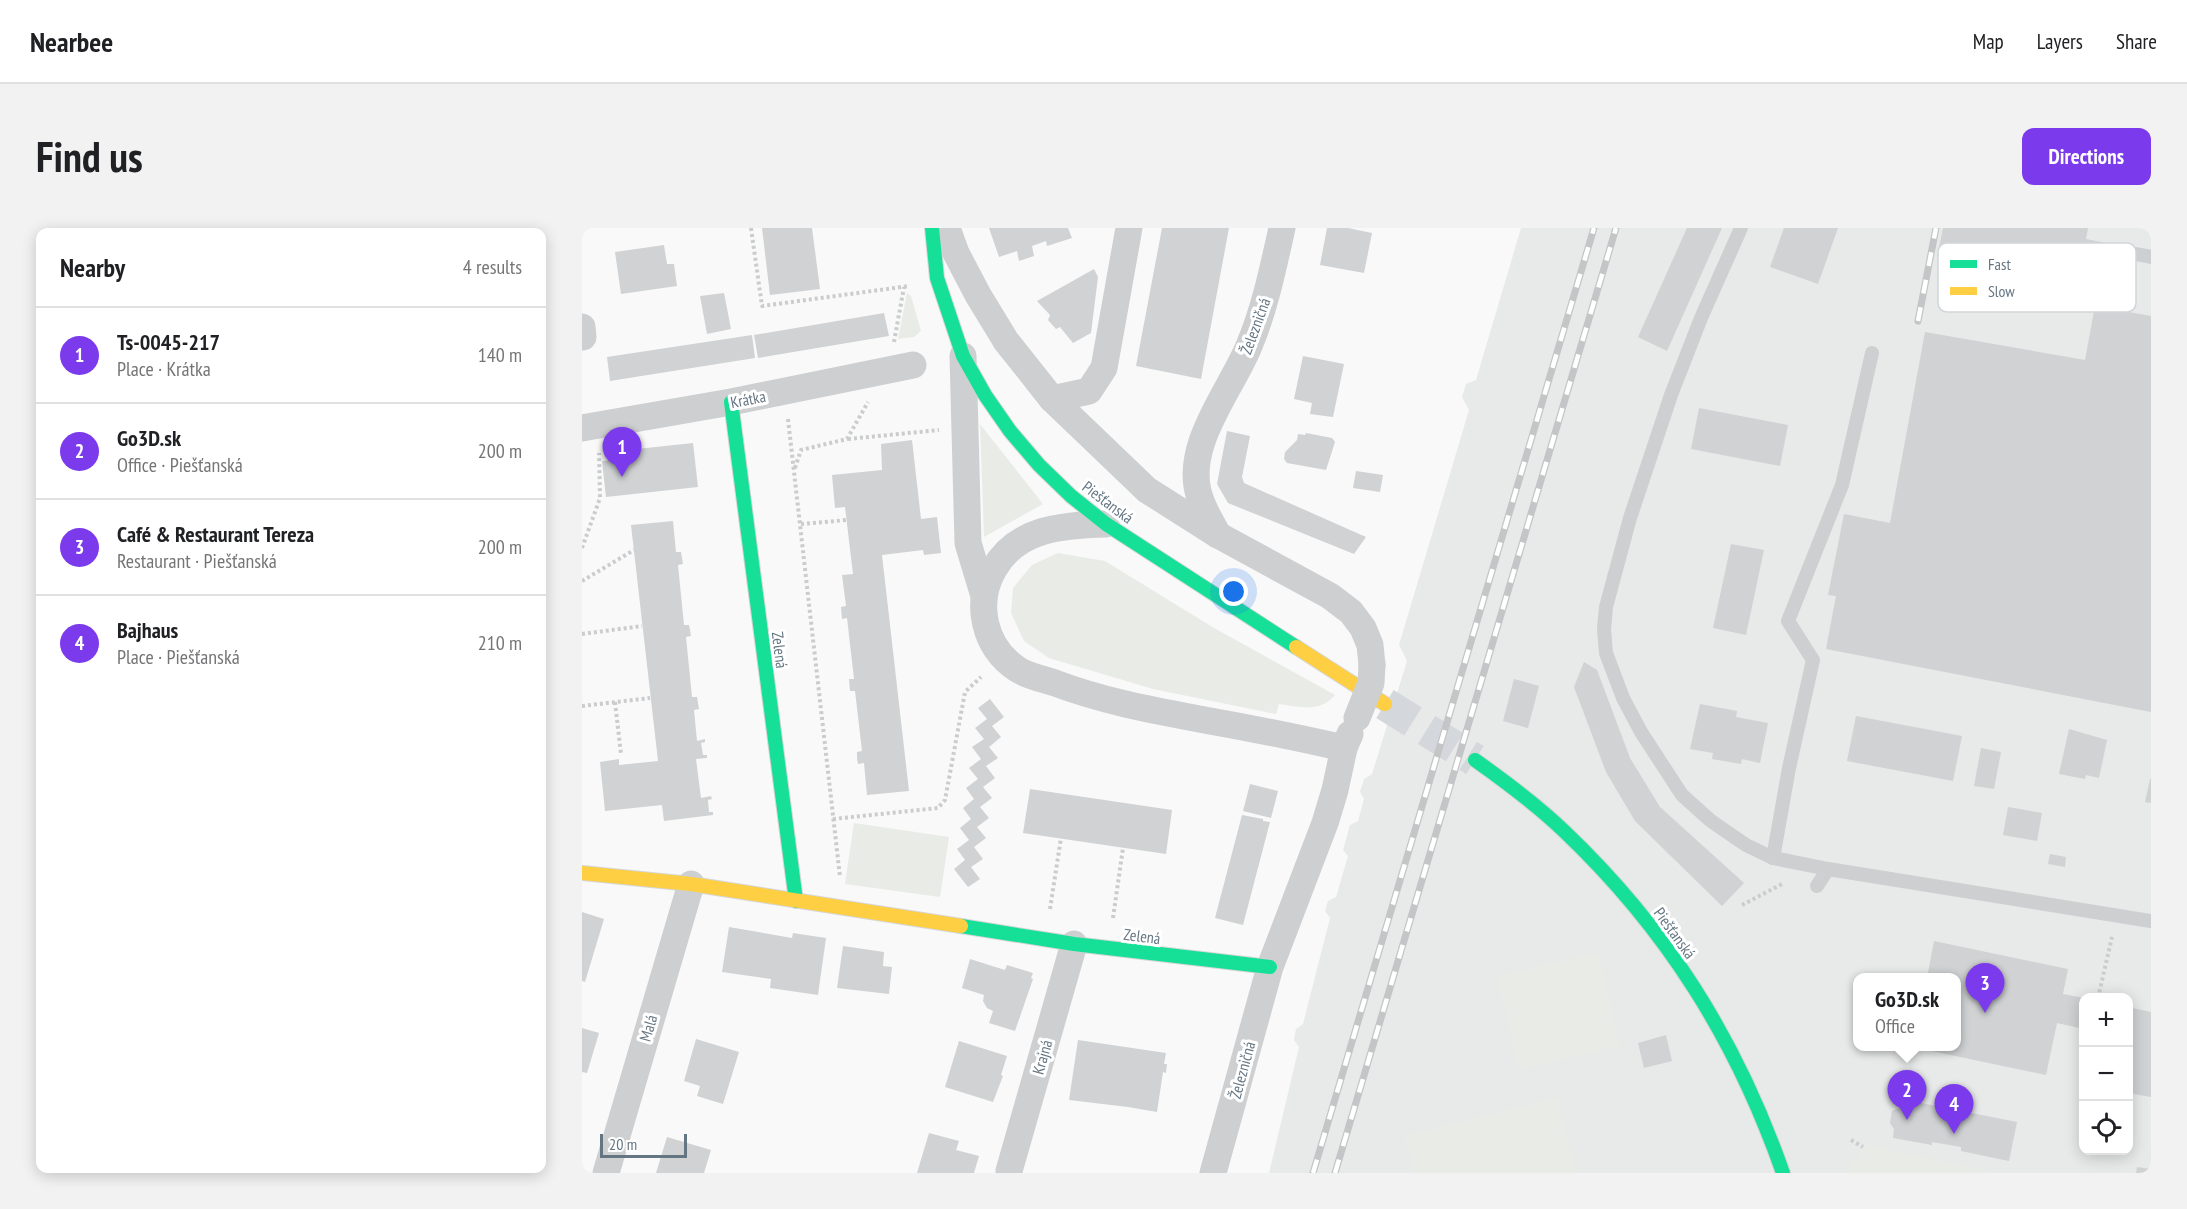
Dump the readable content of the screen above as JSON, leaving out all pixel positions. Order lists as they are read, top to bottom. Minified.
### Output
{"streets":{"street":["Železničná","Krátka","Piešťanská","Zelená","Malá","Krajná"]},"crossings":[["Železničná","Zelená"],["Krátka","Zelená"],["Zelená","Malá"],["Zelená","Krajná"]],"legend":["Fast","Slow"],"scale_bar":"20 m","page":{"header":"Nearbee","nav":["Map","Layers","Share"],"buttons":"Directions","title":"Find us","heading":["Nearby","4 results"],"list":[{"mark":"1","name":"Ts-0045-217","note":"Place · Krátka","value":"140 m"},{"mark":"2","name":"Go3D.sk","note":"Office · Piešťanská","value":"200 m"},{"mark":"3","name":"Café & Restaurant Tereza","note":"Restaurant · Piešťanská","value":"200 m"},{"mark":"4","name":"Bajhaus","note":"Place · Piešťanská","value":"210 m"}],"pins":["1","3","2","4"],"popup":["Go3D.sk","Office"],"map_buttons":["+","−"],"scale":"20 m"}}
